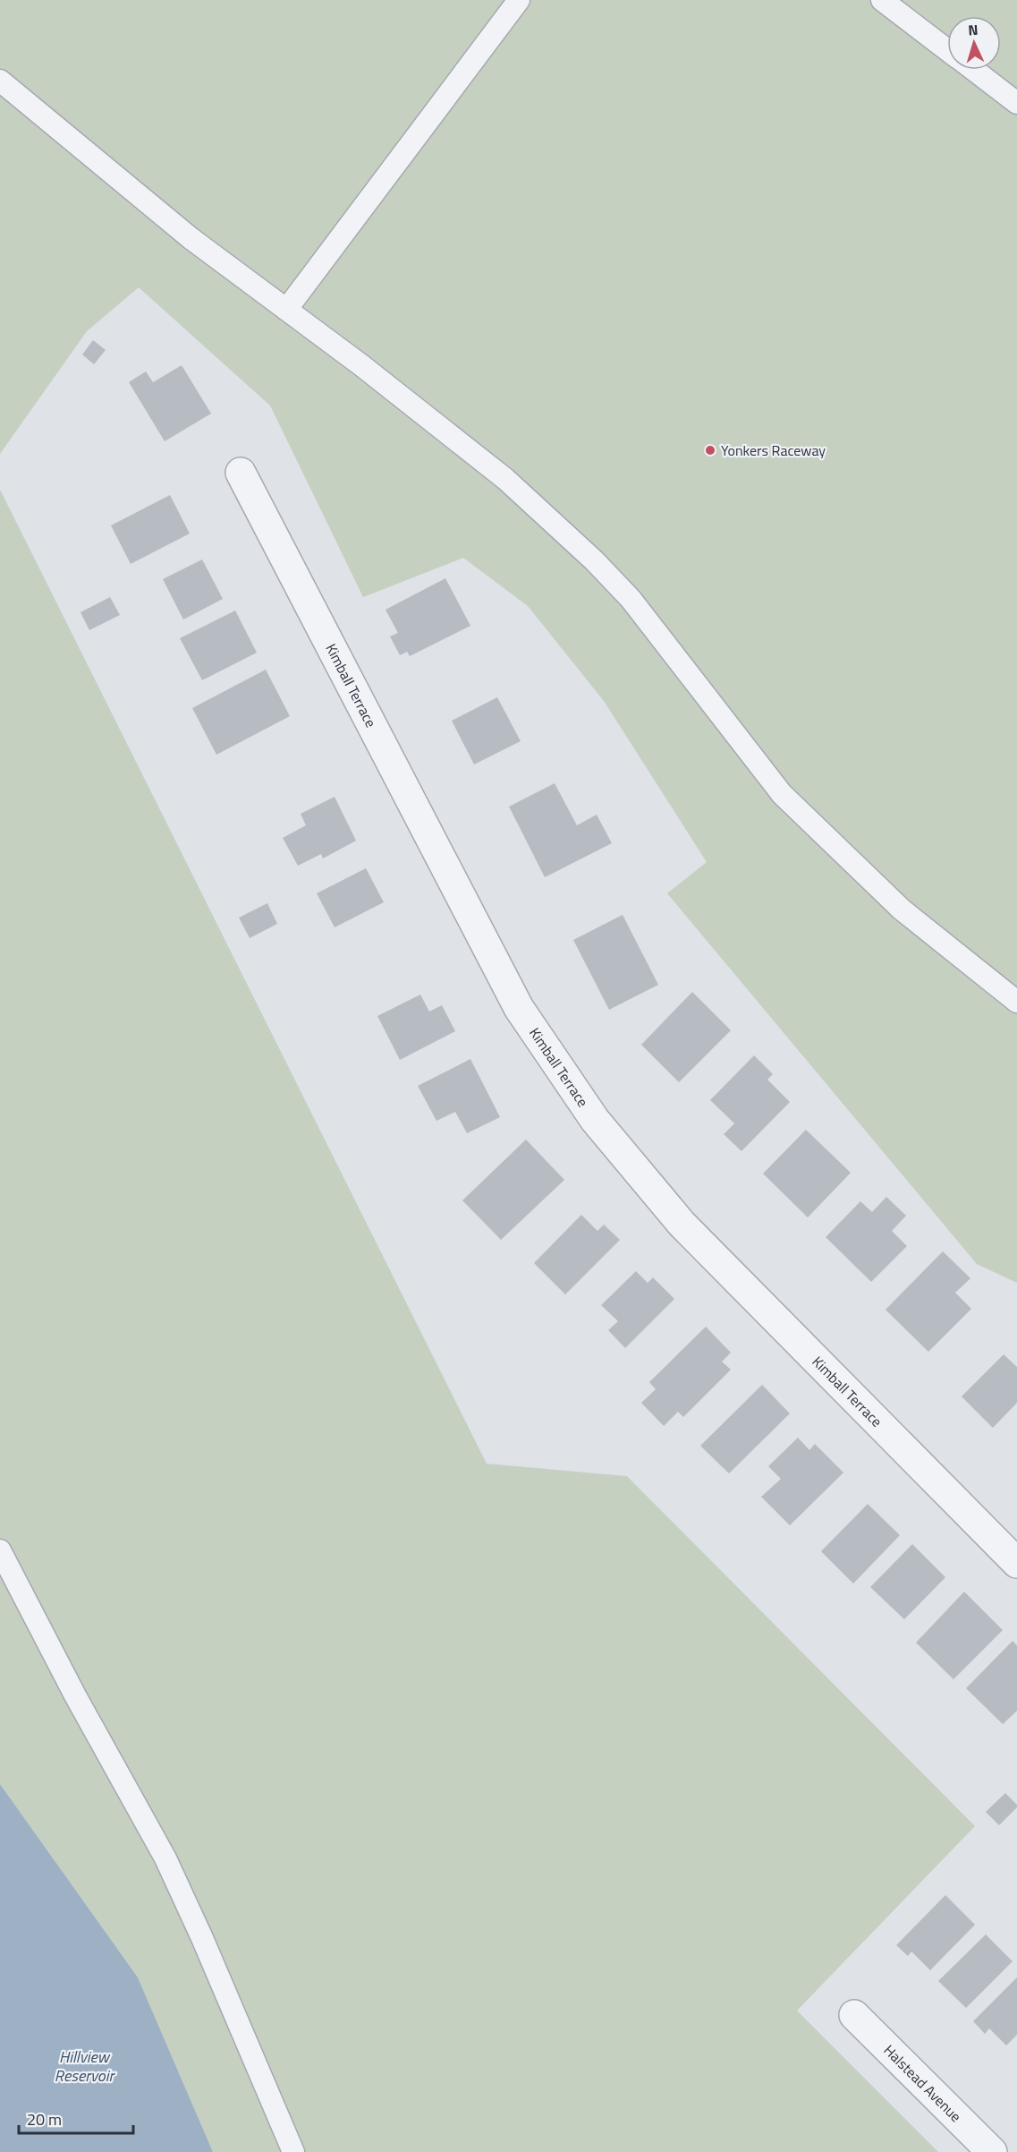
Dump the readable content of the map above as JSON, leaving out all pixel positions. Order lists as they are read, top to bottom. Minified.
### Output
{"streets":{"street":["Kimball Terrace","Halstead Avenue"]},"water":["Hillview Reservoir"],"places":["Yonkers Raceway"],"scale_bar":"20 m","north":"top"}
